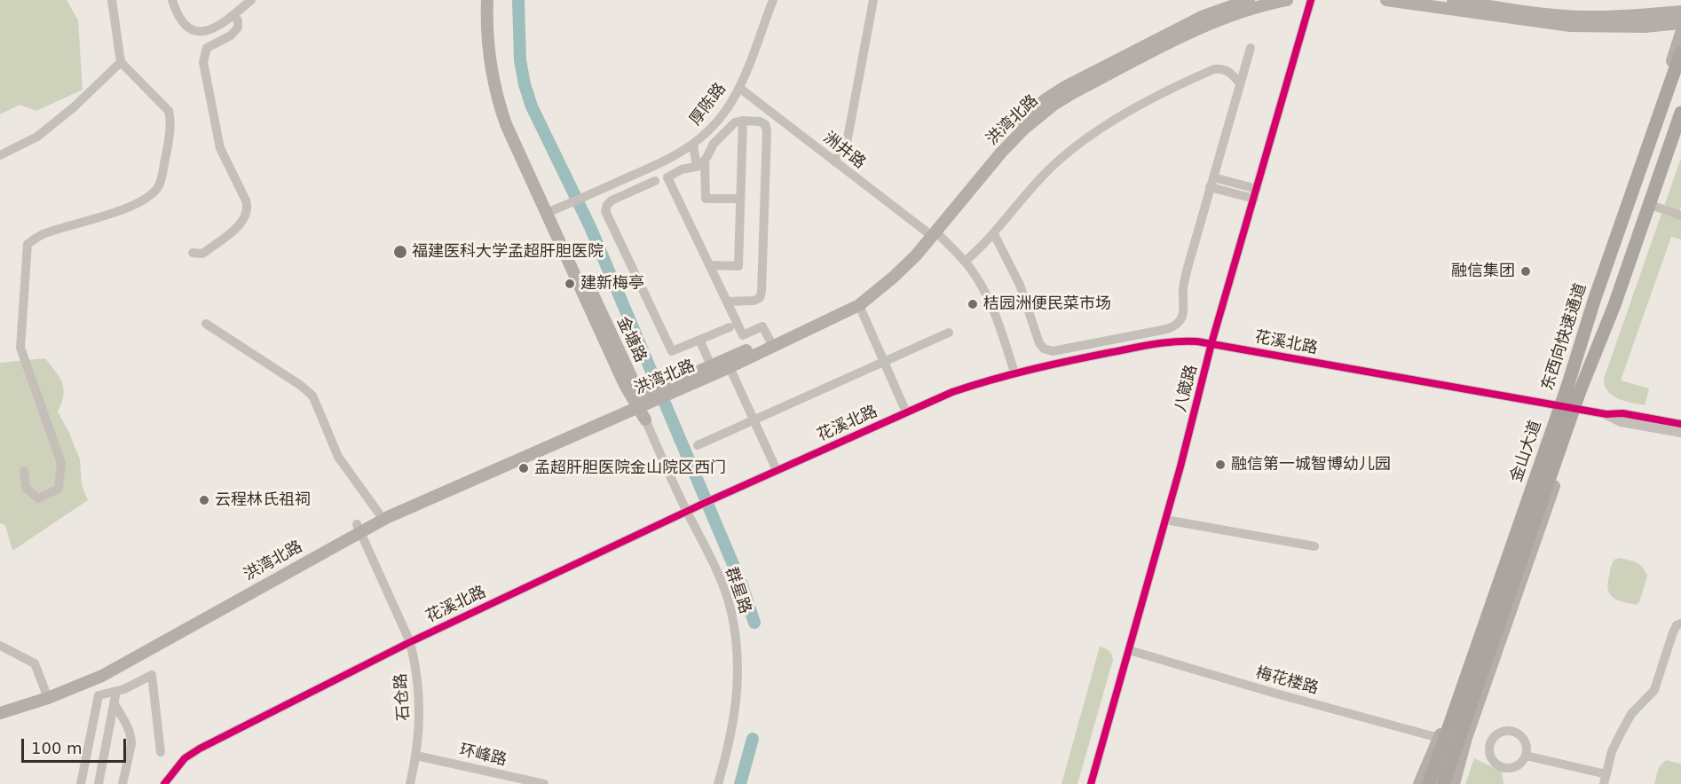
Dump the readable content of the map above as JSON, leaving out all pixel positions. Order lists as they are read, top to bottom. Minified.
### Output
{"streets":{"highway":["东西向快速通道"],"main road":["洪湾北路","金塘路","金山大道"],"street":["厚陈路","洲井路","花溪北路","八箴路","群星路","梅花楼路","石仓路","环峰路"]},"crossings":[["厚陈路","洲井路"],["厚陈路","金塘路"],["洪湾北路","洲井路"],["洪湾北路","金塘路"],["洪湾北路","石仓路"],["洲井路","花溪北路"],["金塘路","群星路"],["花溪北路","八箴路"],["花溪北路","金山大道"],["花溪北路","群星路"],["花溪北路","石仓路"],["八箴路","梅花楼路"],["金山大道","梅花楼路"],["石仓路","环峰路"]],"places":["福建医科大学孟超肝胆医院","融信集团","建新梅亭","桔园洲便民菜市场","融信第一城智博幼儿园","孟超肝胆医院金山院区西门","云程林氏祖祠"],"scale_bar":"100 m"}
